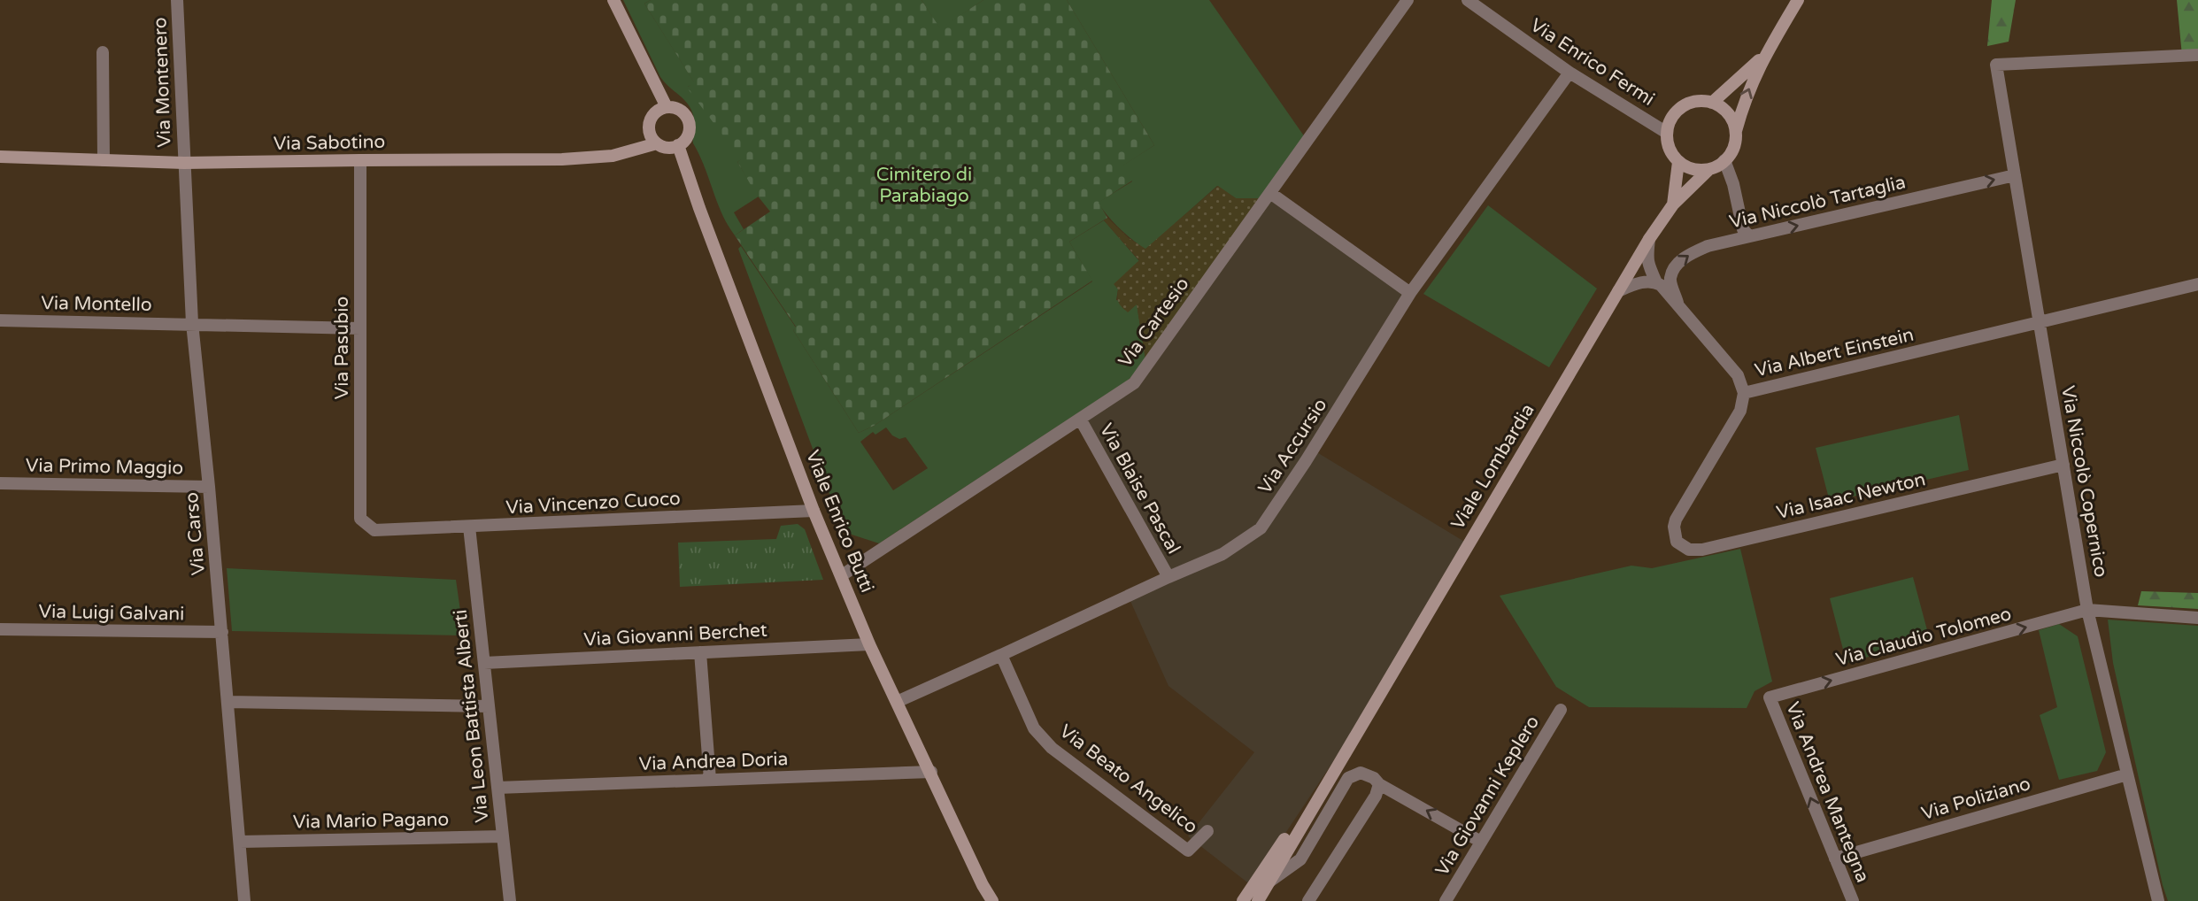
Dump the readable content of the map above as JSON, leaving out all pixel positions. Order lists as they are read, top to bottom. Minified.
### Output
{"streets":{"street":["Via Enrico Fermi","Via Montenero","Via Sabotino","Via Niccolò Tartaglia","Via Montello","Via Cartesio","Via Pasubio","Via Albert Einstein","Via Accursio","Via Primo Maggio","Viale Lombardia","Via Niccolò Copernico","Via Blaise Pascal","Via Isaac Newton","Via Vincenzo Cuoco","Viale Enrico Butti","Via Carso","Via Luigi Galvani","Via Giovanni Berchet","Via Claudio Tolomeo","Via Leon Battista Alberti","Via Andrea Doria","Via Beato Angelico","Via Andrea Mantegna","Via Giovanni Keplero","Via Poliziano","Via Mario Pagano"]},"crossings":[["Via Enrico Fermi","Via Accursio"],["Via Enrico Fermi","Viale Lombardia"],["Via Montenero","Via Sabotino"],["Via Montenero","Via Carso"],["Via Sabotino","Via Pasubio"],["Via Sabotino","Viale Enrico Butti"],["Via Sabotino","Via Carso"],["Via Niccolò Tartaglia","Via Albert Einstein"],["Via Niccolò Tartaglia","Via Niccolò Copernico"],["Via Montello","Via Pasubio"],["Via Montello","Via Carso"],["Via Cartesio","Via Blaise Pascal"],["Via Cartesio","Viale Enrico Butti"],["Via Pasubio","Via Vincenzo Cuoco"],["Via Albert Einstein","Via Niccolò Copernico"],["Via Albert Einstein","Via Isaac Newton"],["Via Accursio","Via Blaise Pascal"],["Via Primo Maggio","Via Carso"],["Via Niccolò Copernico","Via Isaac Newton"],["Via Niccolò Copernico","Via Claudio Tolomeo"],["Via Niccolò Copernico","Via Poliziano"],["Via Blaise Pascal","Via Beato Angelico"],["Via Vincenzo Cuoco","Viale Enrico Butti"],["Via Vincenzo Cuoco","Via Leon Battista Alberti"],["Viale Enrico Butti","Via Giovanni Berchet"],["Viale Enrico Butti","Via Andrea Doria"],["Via Carso","Via Luigi Galvani"],["Via Carso","Via Mario Pagano"],["Via Giovanni Berchet","Via Leon Battista Alberti"],["Via Claudio Tolomeo","Via Andrea Mantegna"],["Via Leon Battista Alberti","Via Andrea Doria"],["Via Leon Battista Alberti","Via Mario Pagano"],["Via Andrea Mantegna","Via Poliziano"]],"one_way":["Via Niccolò Tartaglia","Via Claudio Tolomeo","Via Andrea Mantegna"],"parks":["Cimitero di Parabiago"]}
